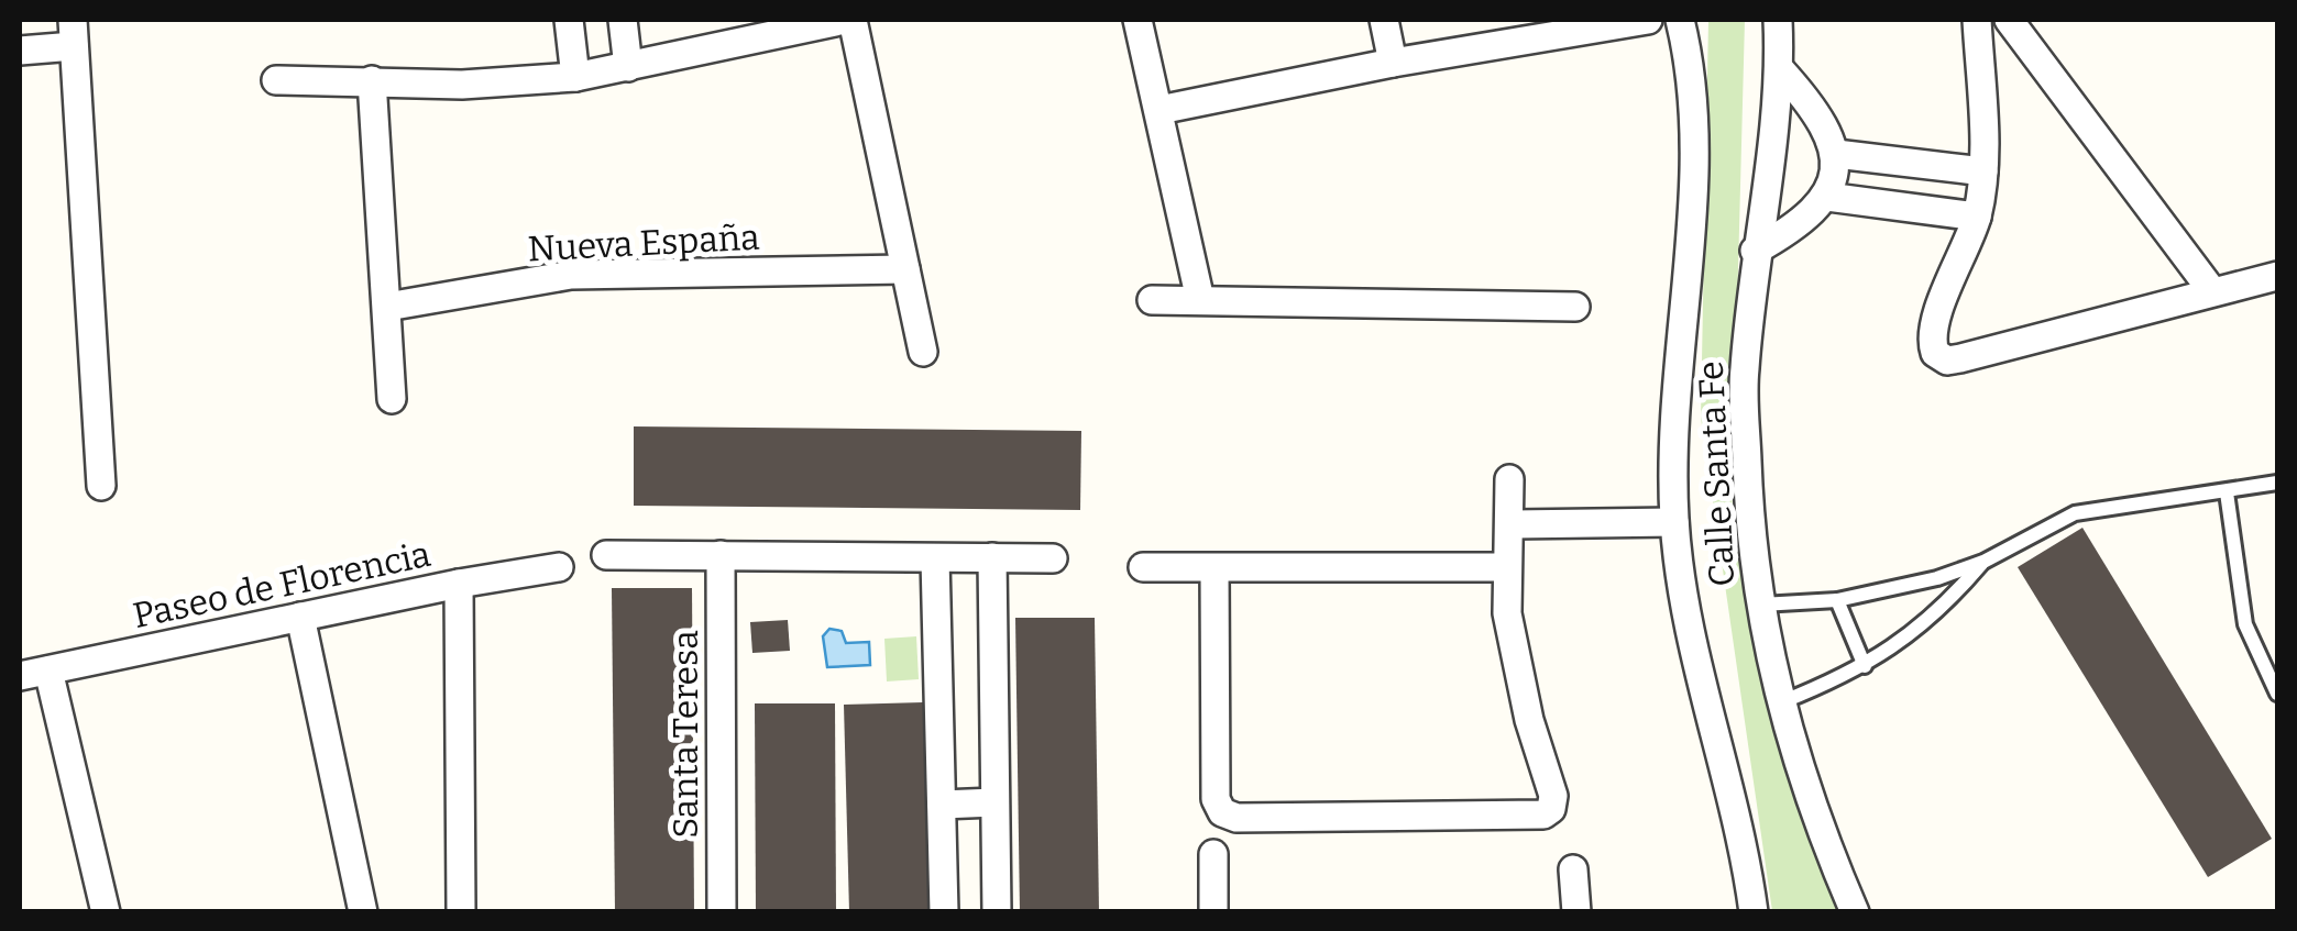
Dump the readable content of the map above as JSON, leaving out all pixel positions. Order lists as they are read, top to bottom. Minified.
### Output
{"streets":{"street":["Nueva España","Calle Santa Fe","Paseo de Florencia","Santa Teresa"]}}
